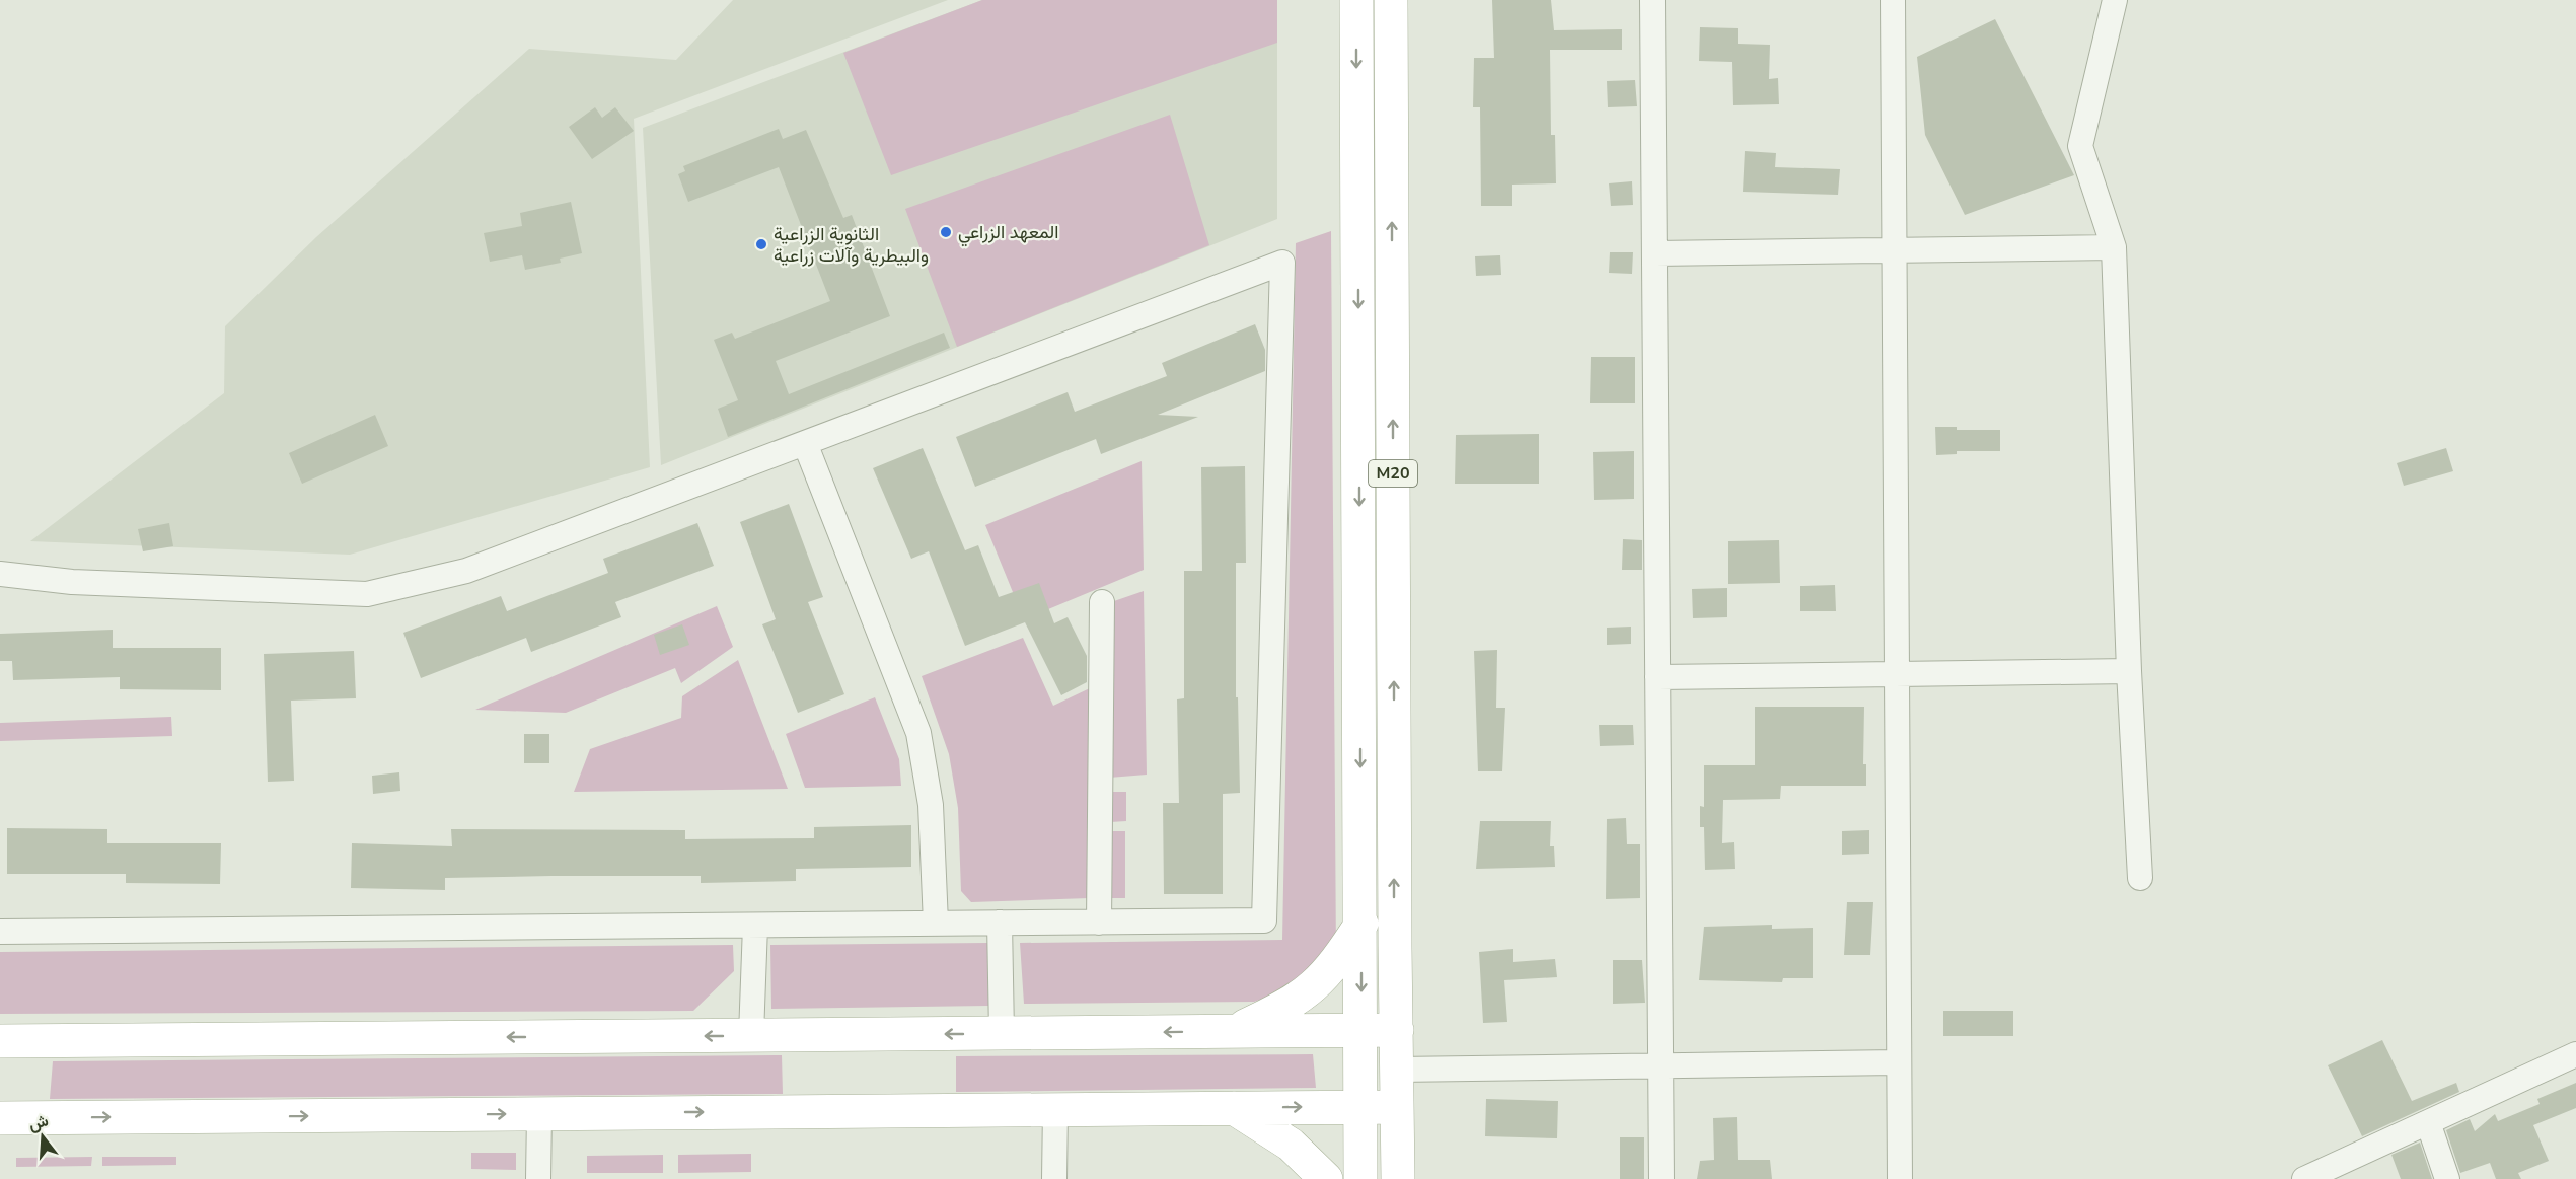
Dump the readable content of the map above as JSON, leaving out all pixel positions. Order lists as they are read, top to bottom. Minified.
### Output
{"streets":{"main road":["M20"]},"places":["المعهد الزراعي","الثانوية الزراعية والبيطرية وآلات زراعية"],"north":"top"}
